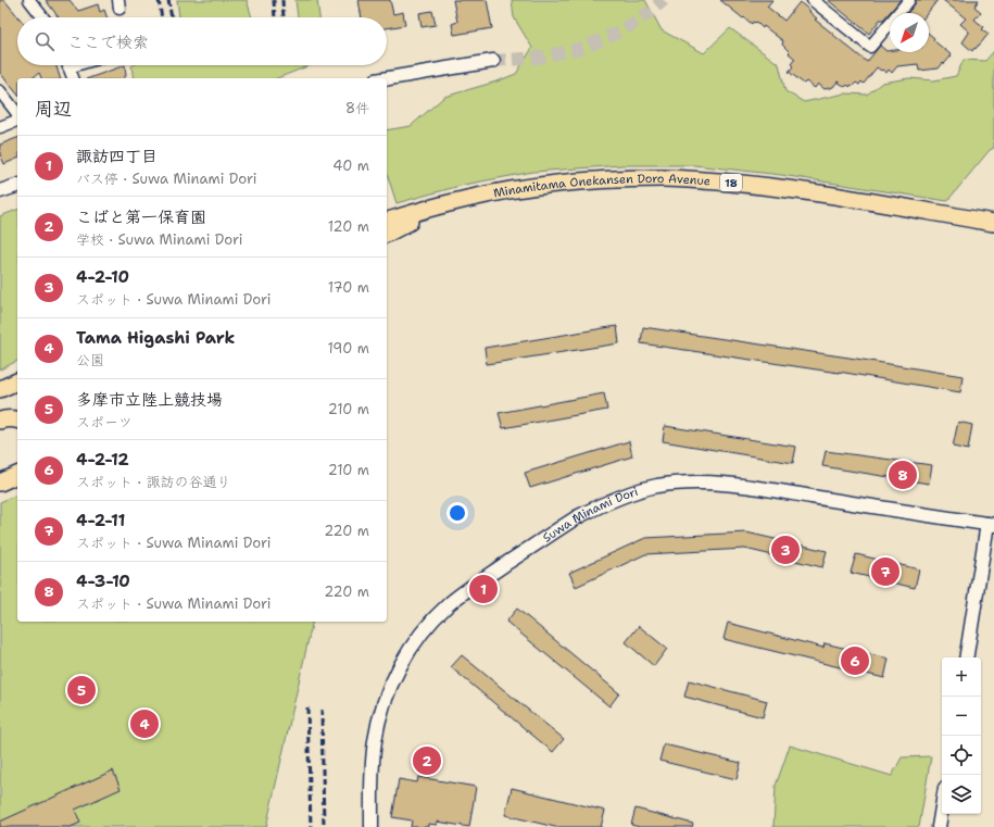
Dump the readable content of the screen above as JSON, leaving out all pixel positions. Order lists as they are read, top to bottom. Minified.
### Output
{"streets":{"main road":["18","Minamitama Onekansen Doro Avenue"],"street":["Suwa Minami Dori"]},"north":"bottom left","page":{"search":"ここで検索","heading":["周辺","8件"],"list":[{"mark":"1","name":"諏訪四丁目","note":"バス停 · Suwa Minami Dori","value":"40 m"},{"mark":"2","name":"こばと第一保育園","note":"学校 · Suwa Minami Dori","value":"120 m"},{"mark":"3","name":"4-2-10","note":"スポット · Suwa Minami Dori","value":"170 m"},{"mark":"4","name":"Tama Higashi Park","note":"公園","value":"190 m"},{"mark":"5","name":"多摩市立陸上競技場","note":"スポーツ","value":"210 m"},{"mark":"6","name":"4-2-12","note":"スポット · 諏訪の谷通り","value":"210 m"},{"mark":"7","name":"4-2-11","note":"スポット · Suwa Minami Dori","value":"220 m"},{"mark":"8","name":"4-3-10","note":"スポット · Suwa Minami Dori","value":"220 m"}],"pins":["8","3","7","1","6","5","4","2"],"map_buttons":["+","−"]}}
